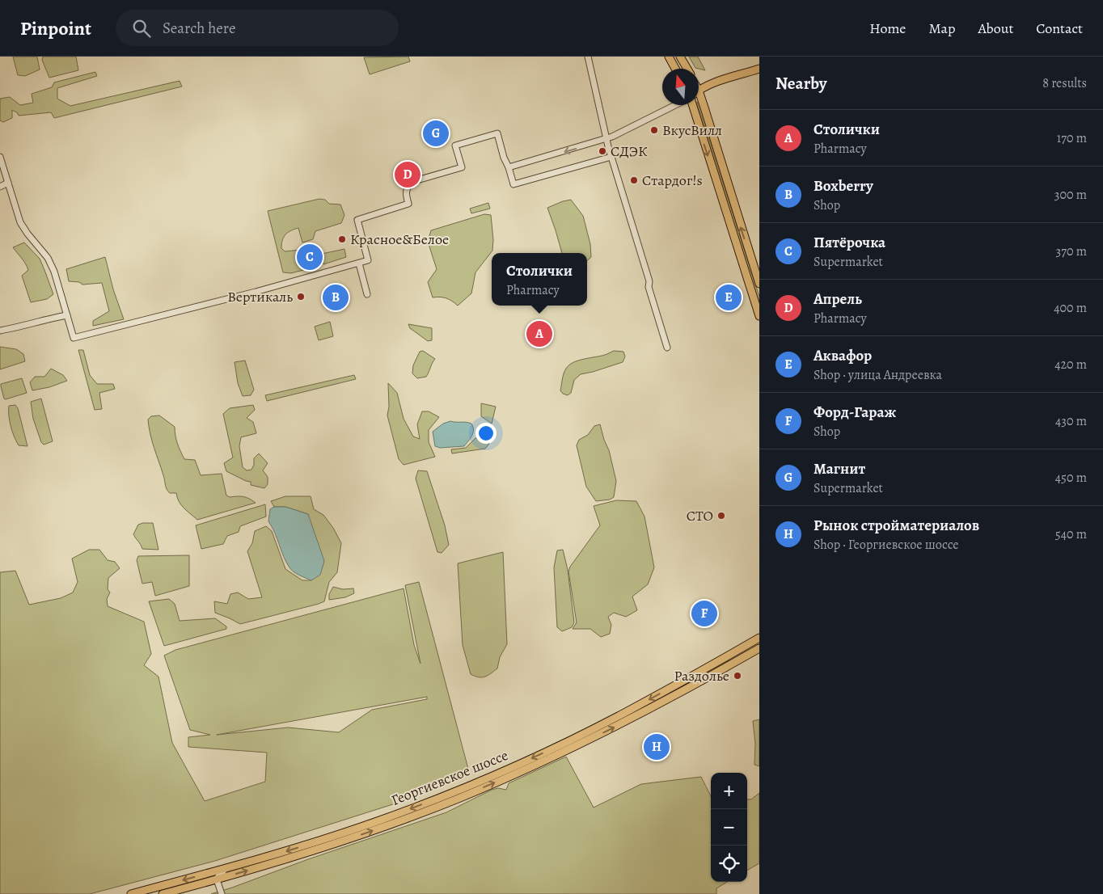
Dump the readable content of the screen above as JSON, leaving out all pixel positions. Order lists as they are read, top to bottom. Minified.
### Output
{"streets":{"main road":["Георгиевское шоссе"]},"places":["ВкусВилл","СДЭК","Стардог!s","Красное&Белое","Вертикаль","СТО","Раздолье"],"north":"top","page":{"header":"Pinpoint","search":"Search here","nav":["Home","Map","About","Contact"],"heading":["Nearby","8 results"],"list":[{"mark":"A","name":"Столички","note":"Pharmacy","value":"170 m"},{"mark":"B","name":"Boxberry","note":"Shop","value":"300 m"},{"mark":"C","name":"Пятёрочка","note":"Supermarket","value":"370 m"},{"mark":"D","name":"Апрель","note":"Pharmacy","value":"400 m"},{"mark":"E","name":"Аквафор","note":"Shop · улица Андреевка","value":"420 m"},{"mark":"F","name":"Форд-Гараж","note":"Shop","value":"430 m"},{"mark":"G","name":"Магнит","note":"Supermarket","value":"450 m"},{"mark":"H","name":"Рынок стройматериалов","note":"Shop · Георгиевское шоссе","value":"540 m"}],"pins":["G","D","C","B","E","A","F","H"],"popup":["Столички","Pharmacy"],"map_buttons":["+","−"]}}
